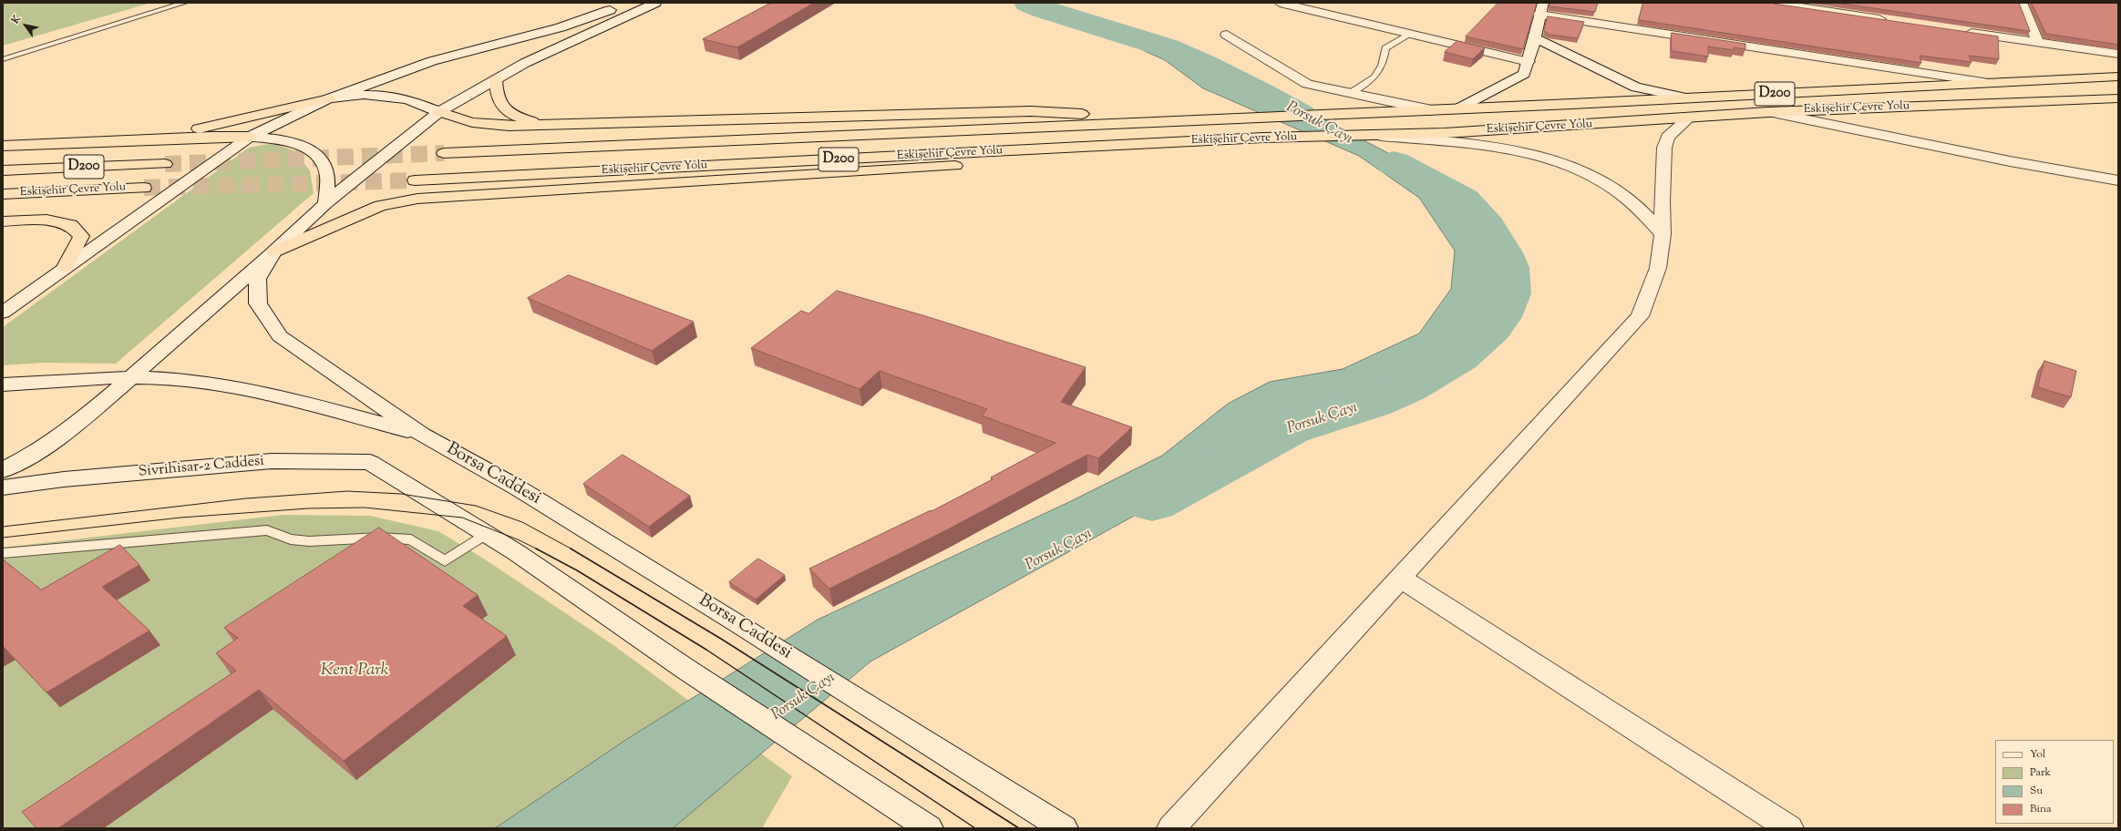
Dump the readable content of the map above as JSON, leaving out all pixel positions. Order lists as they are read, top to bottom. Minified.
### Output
{"streets":{"highway":["D200","Eskişehir Çevre Yolu"],"street":["Sivrihisar-2 Caddesi","Borsa Caddesi"]},"water":["Porsuk Çayı"],"parks":["Kent Park"],"legend":["Yol","Park","Su","Bina"],"north":"top left"}
